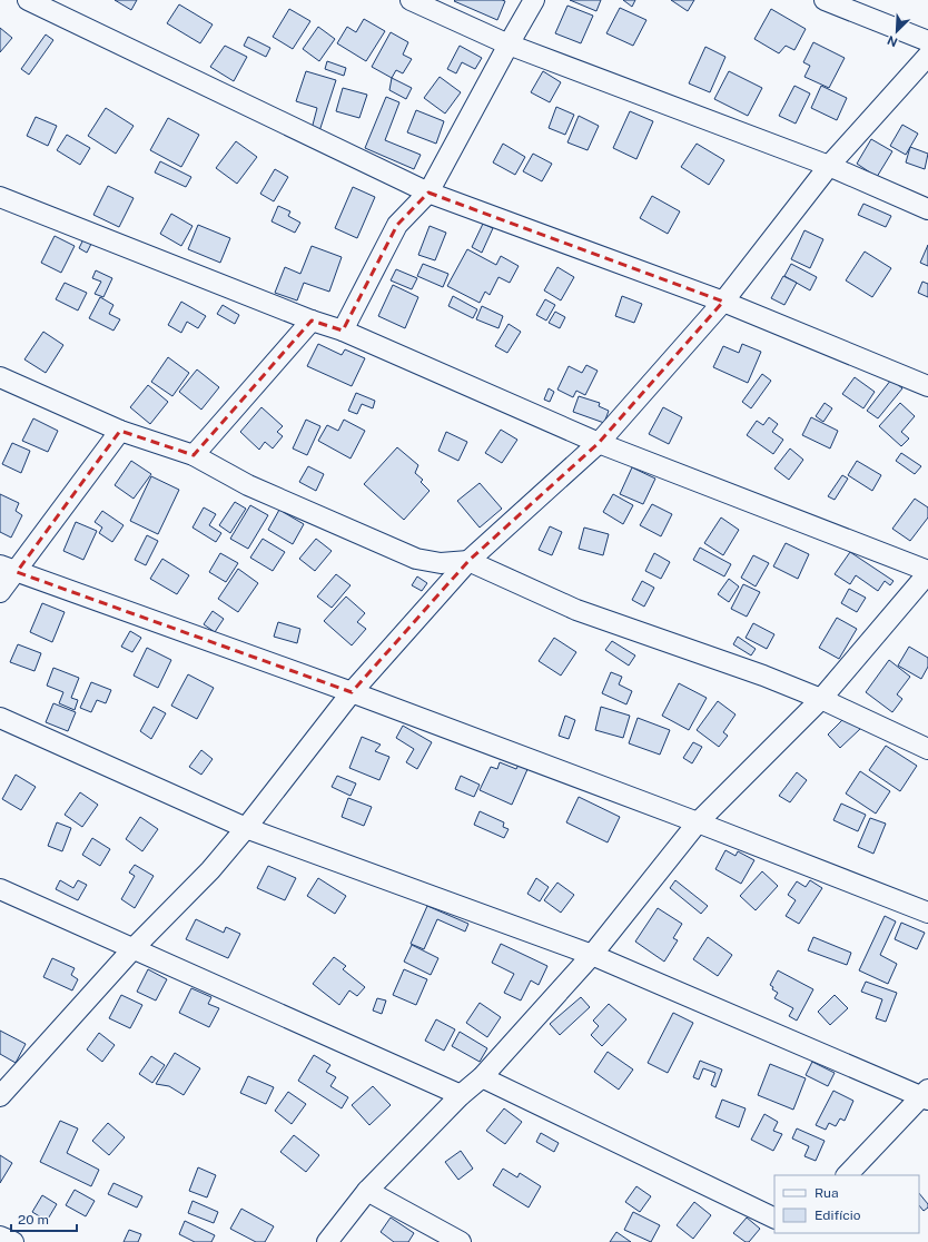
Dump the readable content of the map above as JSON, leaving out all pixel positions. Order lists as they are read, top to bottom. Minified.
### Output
{"legend":["Rua","Edifício"],"scale_bar":"20 m","north":"bottom left"}
